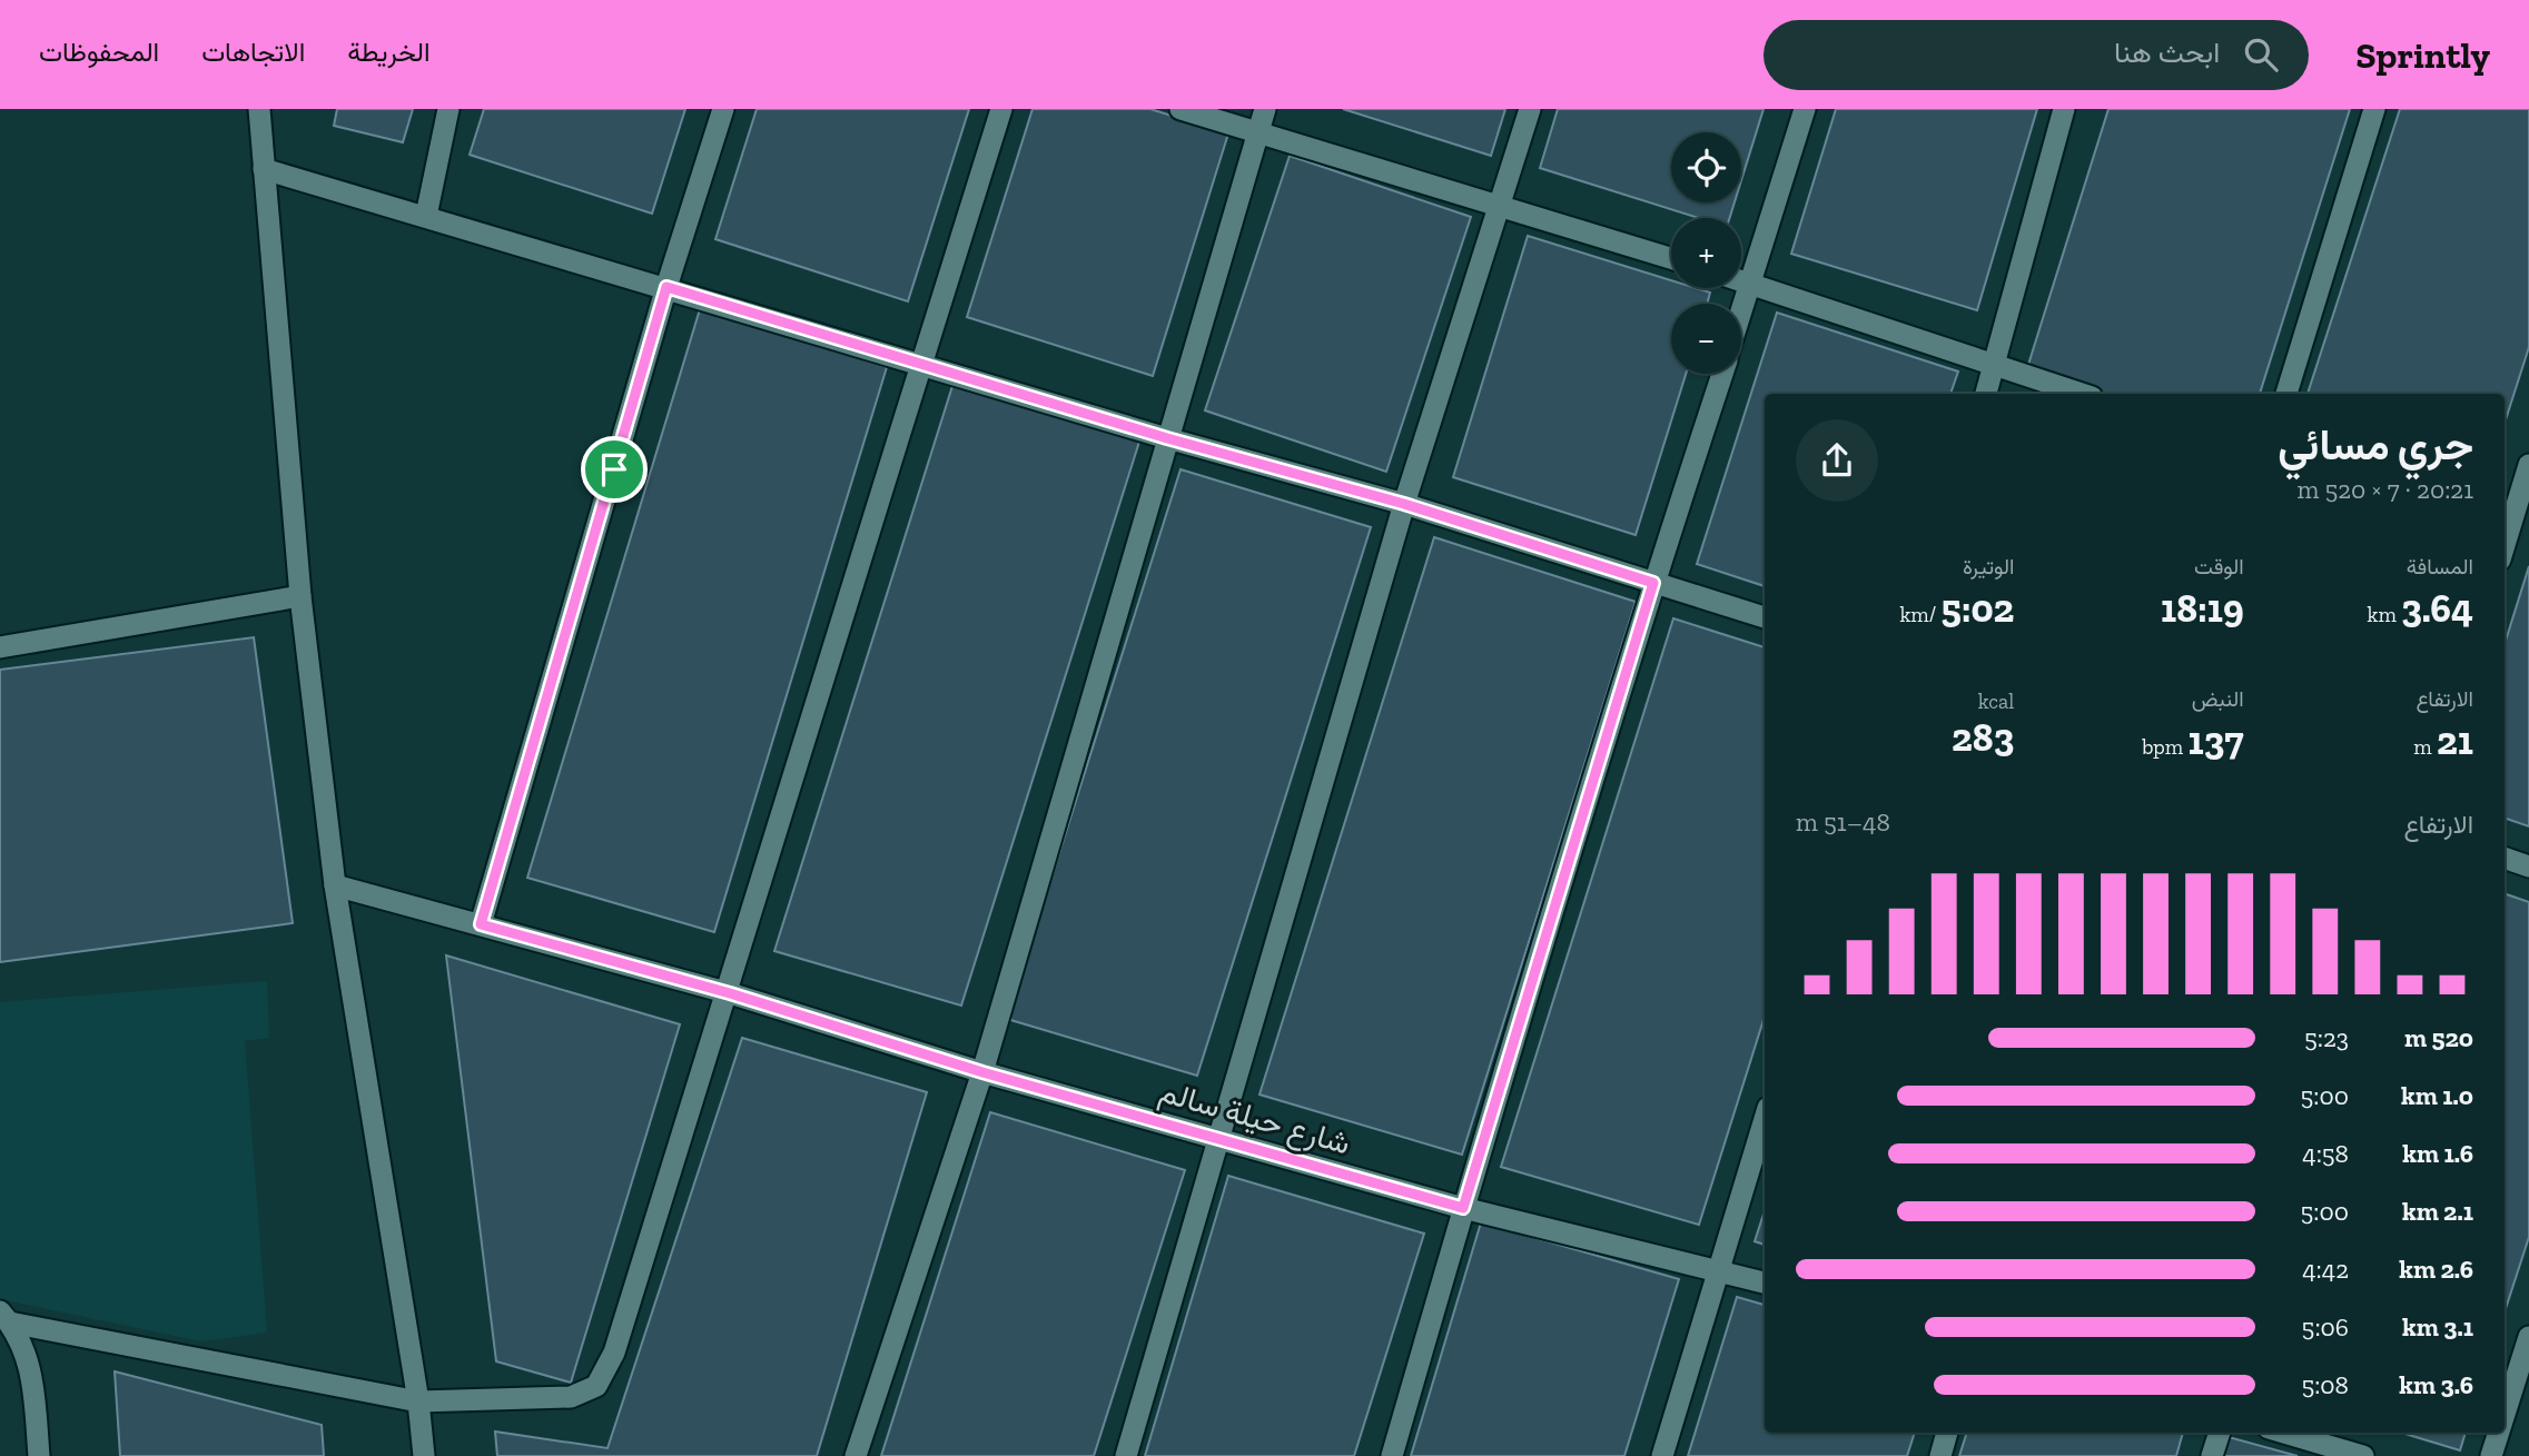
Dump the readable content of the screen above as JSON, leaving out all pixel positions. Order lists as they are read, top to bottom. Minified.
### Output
{"streets":{"street":["شارع حيلة سالم"]},"page":{"header":"Sprintly","search":"ابحث هنا","nav":["الخريطة","الاتجاهات","المحفوظات"],"map_buttons":["+","−"],"heading":["جري مسائي","20:21 · 7 × 520 m"],"stats":[["المسافة","3.64 km"],["الوقت","18:19"],["الوتيرة","5:02 /km"],["الارتفاع","21 m"],["النبض","137 bpm"],["kcal","283"]],"chart":["الارتفاع","48–51 m"],"list":[{"name":"520 m","note":"5:23"},{"name":"1.0 km","note":"5:00"},{"name":"1.6 km","note":"4:58"},{"name":"2.1 km","note":"5:00"},{"name":"2.6 km","note":"4:42"},{"name":"3.1 km","note":"5:06"},{"name":"3.6 km","note":"5:08"}]}}
